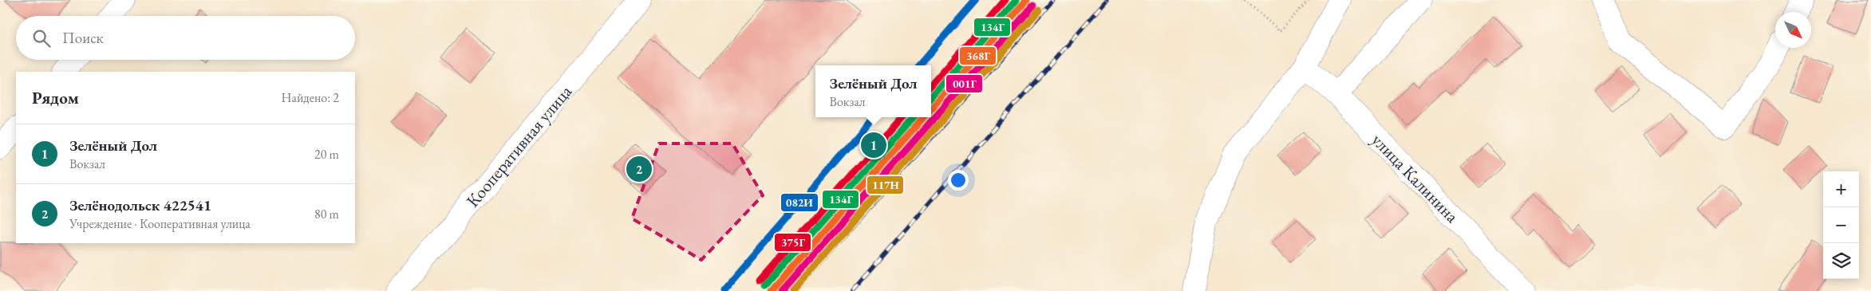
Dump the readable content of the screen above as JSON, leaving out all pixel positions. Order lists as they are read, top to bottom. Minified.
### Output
{"streets":{"street":["Кооперативная улица","улица Калинина"]},"lines":["transit line 082И","transit line 368Г","transit line 134Г","transit line 375Г","transit line 001Г","transit line 117Н"],"north":"bottom right","page":{"search":"Поиск","popup":["Зелёный Дол","Вокзал"],"heading":["Рядом","Найдено: 2"],"list":[{"mark":"1","name":"Зелёный Дол","note":"Вокзал","value":"20 m"},{"mark":"2","name":"Зелёнодольск 422541","note":"Учреждение · Кооперативная улица","value":"80 m"}],"pins":["1","2"],"map_buttons":["+","−"]}}
